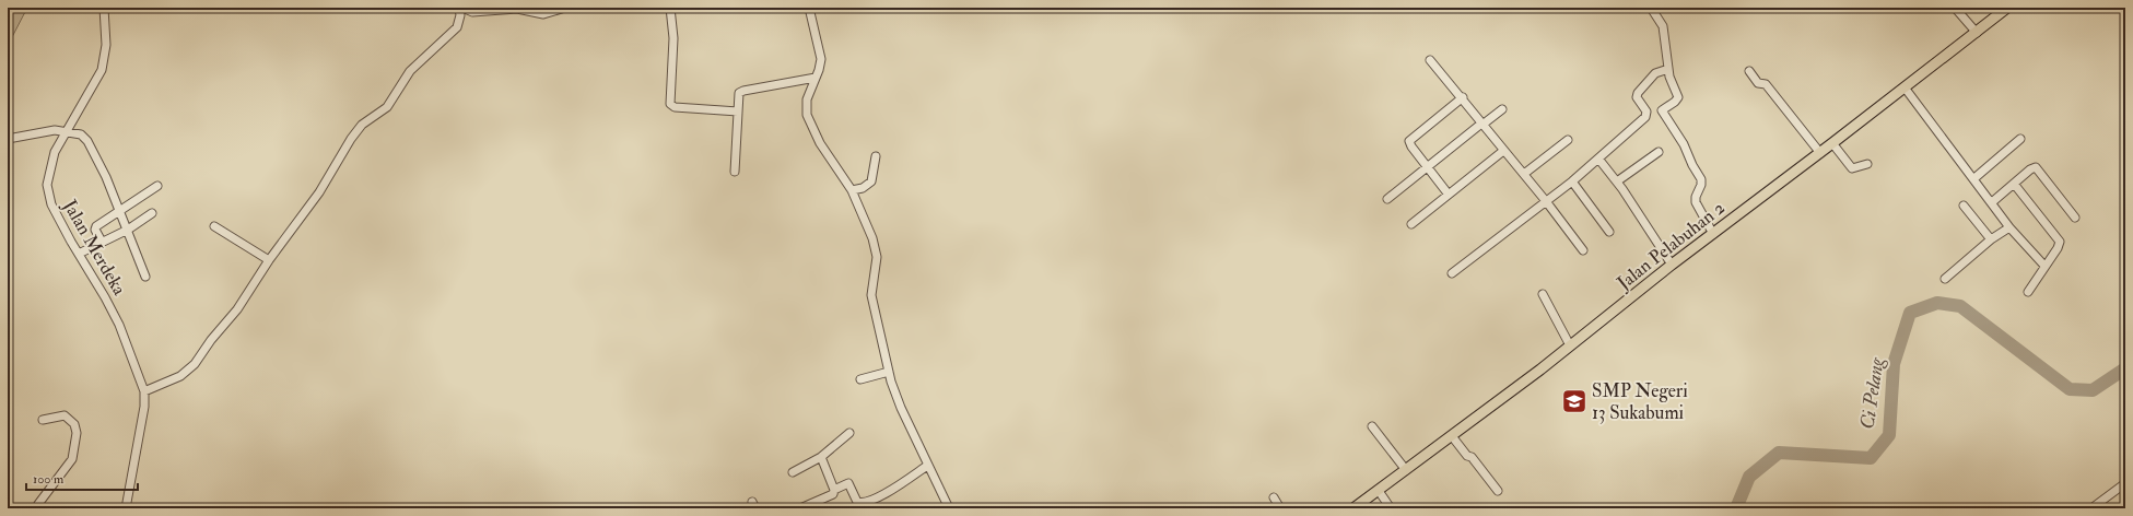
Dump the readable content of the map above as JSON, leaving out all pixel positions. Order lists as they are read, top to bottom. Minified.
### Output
{"streets":{"main road":["Jalan Pelabuhan 2"],"street":["Jalan Merdeka"]},"water":["Ci Pelang"],"places":{"school or university":["SMP Negeri 13 Sukabumi"]},"scale_bar":"100 m"}
